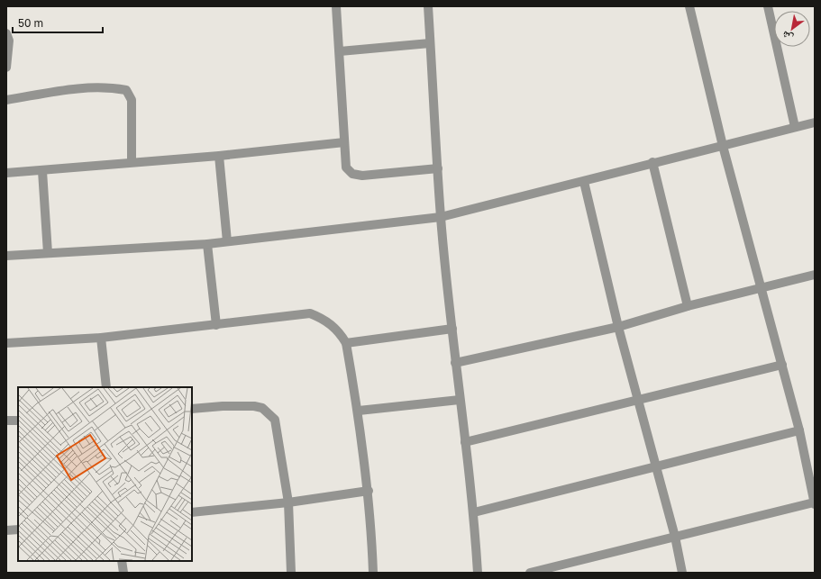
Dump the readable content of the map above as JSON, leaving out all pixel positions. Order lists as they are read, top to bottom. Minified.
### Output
{"scale_bar":"50 m","north":"bottom left"}
